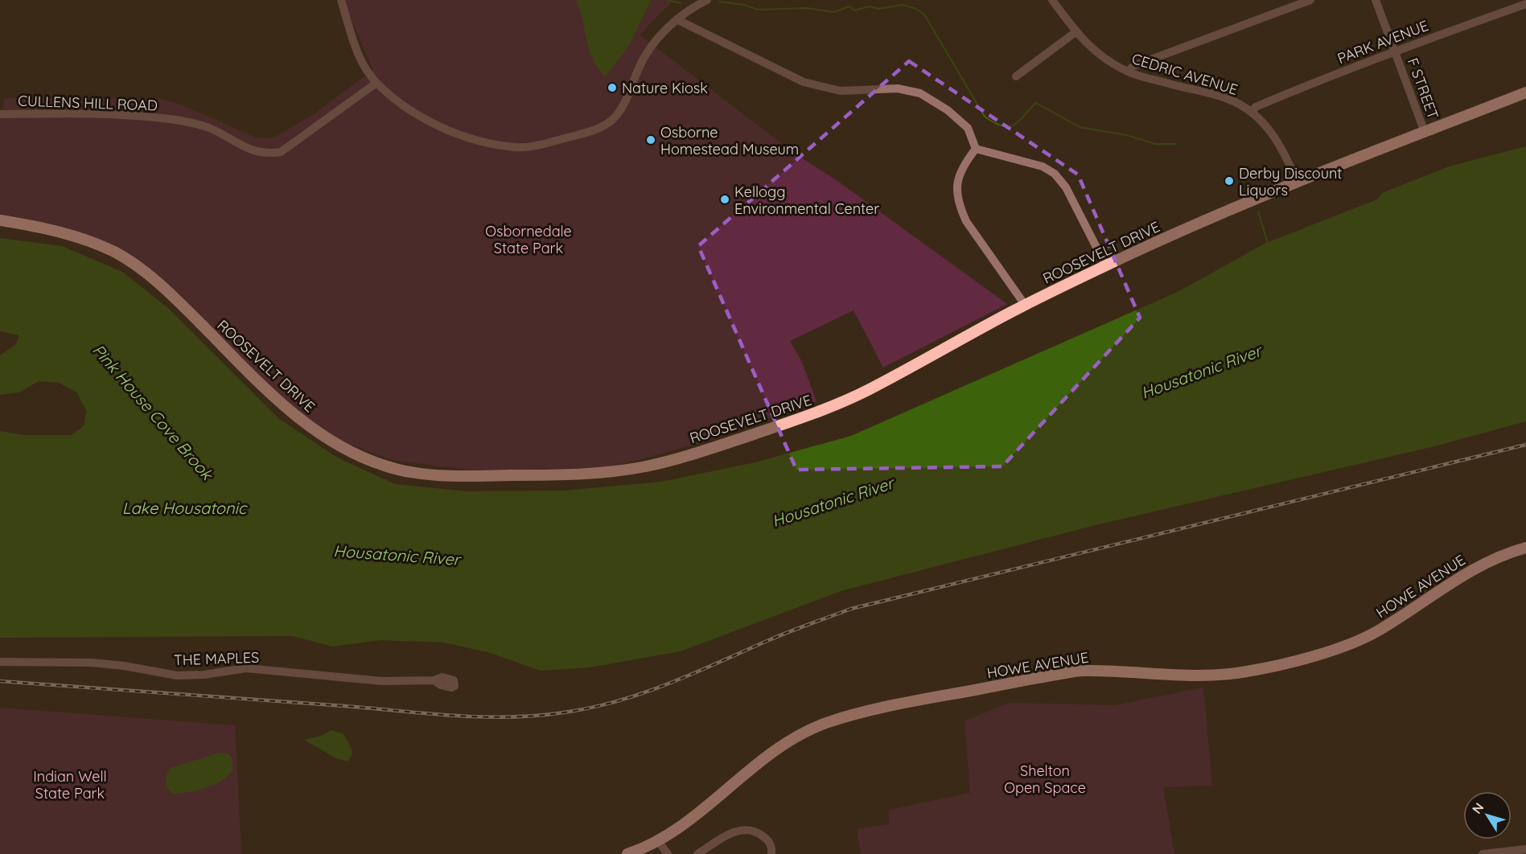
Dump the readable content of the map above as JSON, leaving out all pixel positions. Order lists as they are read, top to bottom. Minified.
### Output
{"streets":{"main road":["ROOSEVELT DRIVE","HOWE AVENUE"],"street":["PARK AVENUE","CEDRIC AVENUE","F STREET","CULLENS HILL ROAD","THE MAPLES"]},"crossings":[["PARK AVENUE","CEDRIC AVENUE"],["PARK AVENUE","F STREET"],["CEDRIC AVENUE","ROOSEVELT DRIVE"],["F STREET","ROOSEVELT DRIVE"]],"water":["Housatonic River","Pink House Cove Brook","Lake Housatonic"],"parks":["Osbornedale State Park","Shelton Open Space","Indian Well State Park"],"places":["Nature Kiosk","Osborne Homestead Museum","Derby Discount Liquors","Kellogg Environmental Center"],"north":"top left"}
